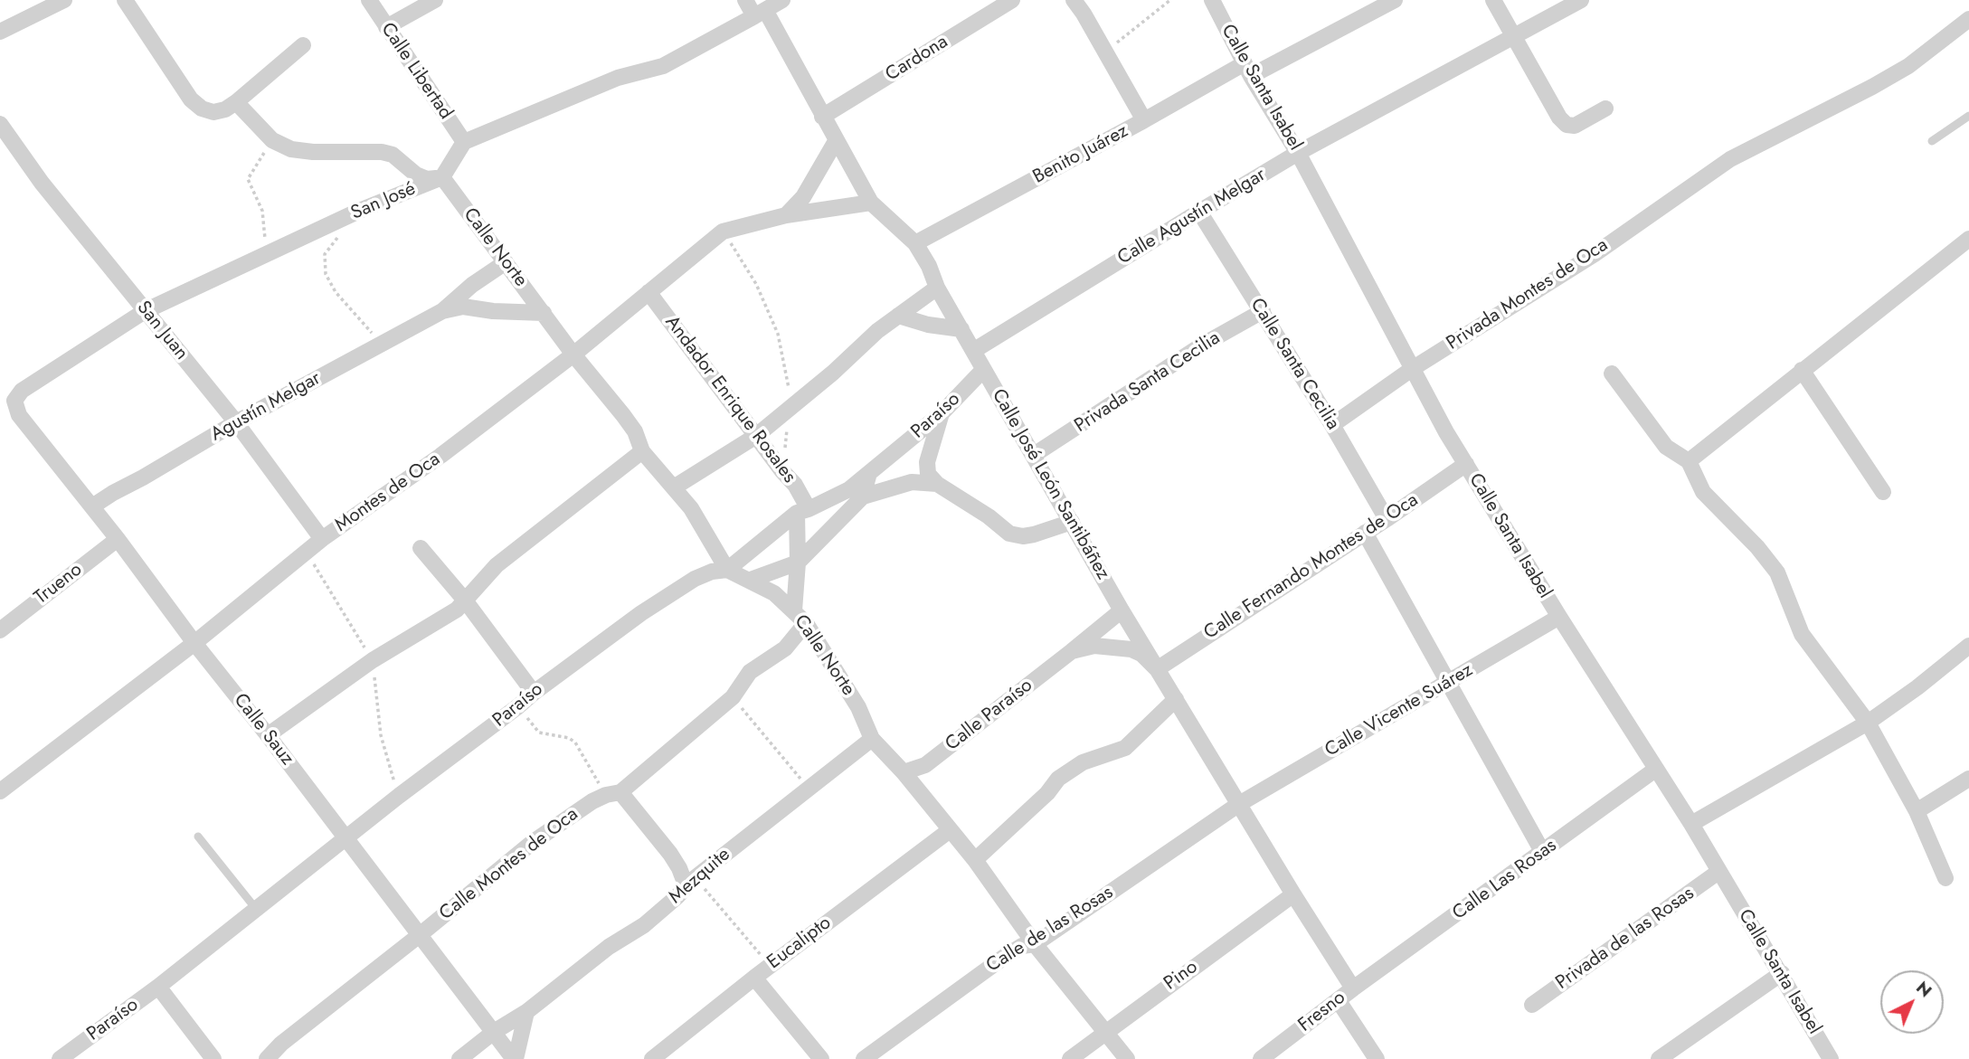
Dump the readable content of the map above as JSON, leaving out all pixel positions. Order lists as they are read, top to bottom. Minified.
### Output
{"streets":{"street":["Cardona","Calle Libertad","Calle Santa Isabel","Benito Juárez","San José","Calle Agustín Melgar","Calle Norte","Privada Montes de Oca","San Juan","Calle Santa Cecilia","Privada Santa Cecilia","Andador Enrique Rosales","Agustín Melgar","Paraíso","Calle José León Santibáñez","Montes de Oca","Calle Fernando Montes de Oca","Trueno","Calle Vicente Suárez","Calle Paraíso","Calle Sauz","Calle Montes de Oca","Mezquite","Calle Las Rosas","Calle de las Rosas","Privada de las Rosas","Eucalipto","Pino","Fresno"]},"crossings":[["Cardona","Calle José León Santibáñez"],["Calle Santa Isabel","Benito Juárez"],["Calle Santa Isabel","Calle Agustín Melgar"],["Calle Santa Isabel","Privada Montes de Oca"],["Calle Santa Isabel","Calle Fernando Montes de Oca"],["Calle Santa Isabel","Calle Vicente Suárez"],["Calle Santa Isabel","Calle Las Rosas"],["Calle Santa Isabel","Privada de las Rosas"],["Benito Juárez","Calle José León Santibáñez"],["San José","Calle Norte"],["San José","San Juan"],["San José","Calle Sauz"],["Calle Agustín Melgar","Calle Santa Cecilia"],["Calle Agustín Melgar","Calle José León Santibáñez"],["Calle Norte","Agustín Melgar"],["Calle Norte","Paraíso"],["Calle Norte","Montes de Oca"],["Calle Norte","Calle Paraíso"],["Calle Norte","Calle Montes de Oca"],["Calle Norte","Mezquite"],["Calle Norte","Calle de las Rosas"],["Calle Norte","Eucalipto"],["Calle Norte","Pino"],["San Juan","Agustín Melgar"],["San Juan","Montes de Oca"],["Calle Santa Cecilia","Privada Santa Cecilia"],["Calle Santa Cecilia","Calle Fernando Montes de Oca"],["Privada Santa Cecilia","Calle José León Santibáñez"],["Andador Enrique Rosales","Paraíso"],["Andador Enrique Rosales","Montes de Oca"],["Agustín Melgar","Calle Sauz"],["Paraíso","Calle José León Santibáñez"],["Paraíso","Calle Sauz"],["Calle José León Santibáñez","Montes de Oca"],["Calle José León Santibáñez","Calle Fernando Montes de Oca"],["Calle José León Santibáñez","Calle Vicente Suárez"],["Calle José León Santibáñez","Calle Paraíso"],["Calle José León Santibáñez","Calle Las Rosas"],["Calle José León Santibáñez","Calle de las Rosas"],["Calle José León Santibáñez","Pino"],["Calle José León Santibáñez","Fresno"],["Montes de Oca","Calle Sauz"],["Calle Fernando Montes de Oca","Calle Paraíso"],["Trueno","Calle Sauz"],["Calle Vicente Suárez","Calle de las Rosas"],["Calle Sauz","Calle Montes de Oca"],["Calle Sauz","Mezquite"],["Calle Las Rosas","Fresno"]],"north":"top right"}
